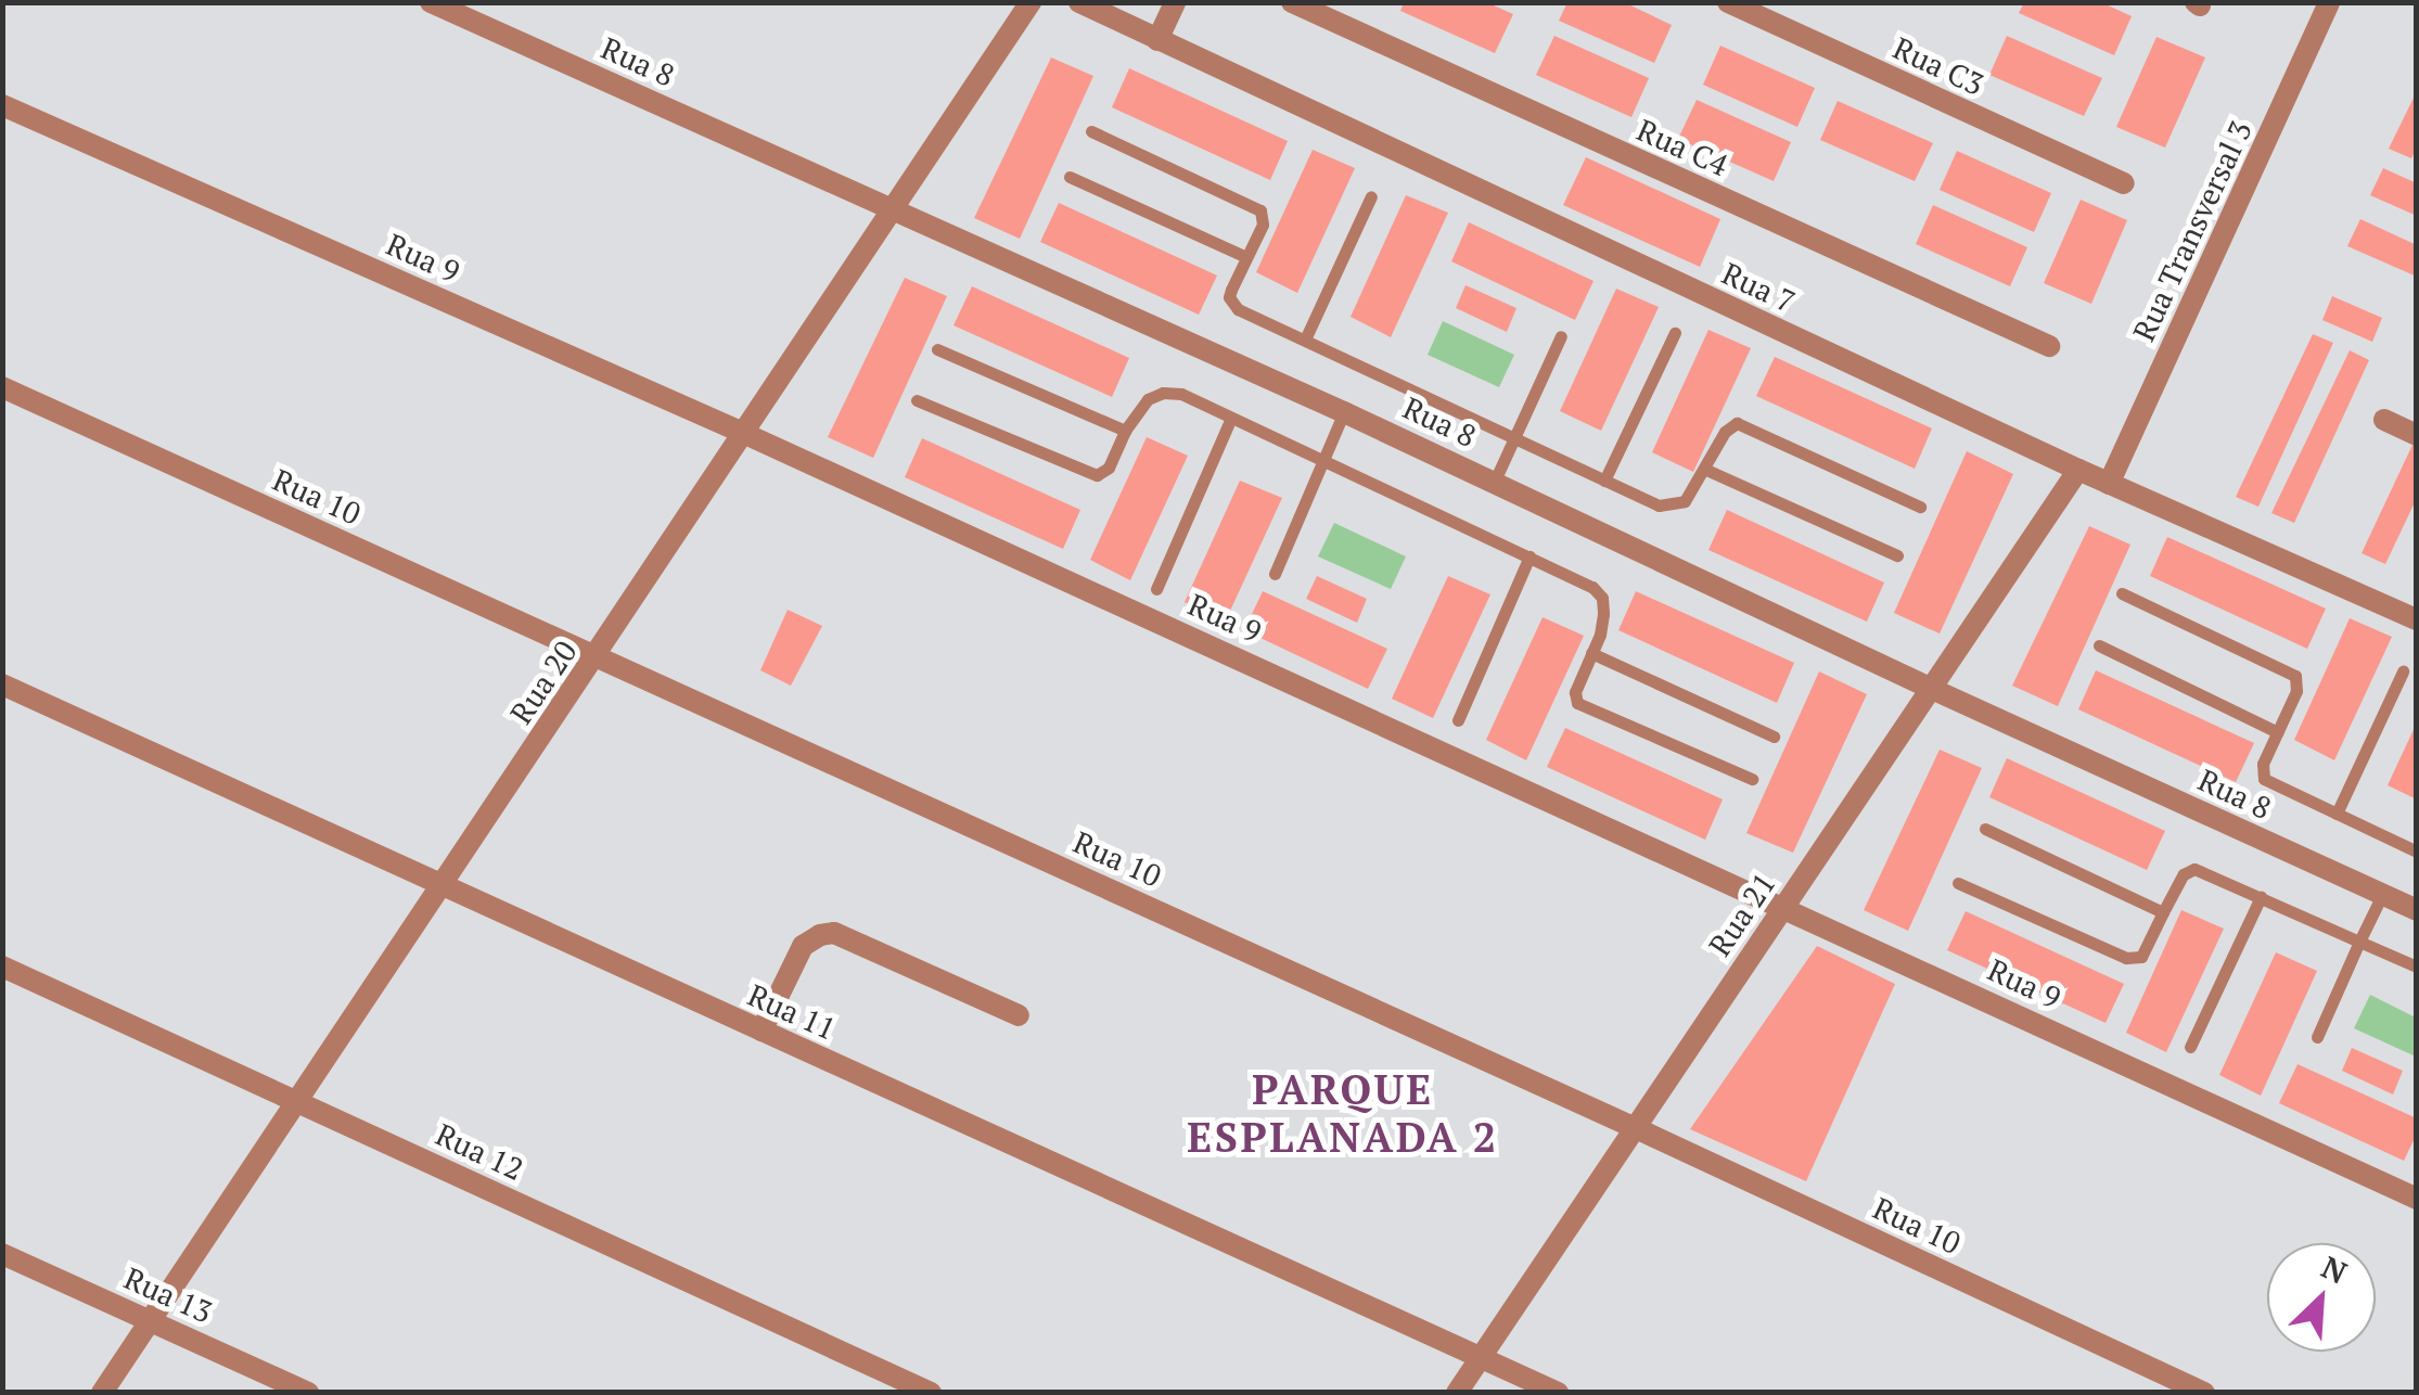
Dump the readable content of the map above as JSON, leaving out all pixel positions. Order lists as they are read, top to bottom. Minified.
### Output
{"streets":{"street":["Rua 8","Rua C3","Rua C4","Rua Transversal 3","Rua 9","Rua 7","Rua 10","Rua 20","Rua 21","Rua 11","Rua 12","Rua 13"]},"crossings":[["Rua 8","Rua 20"],["Rua 8","Rua 21"],["Rua Transversal 3","Rua 7"],["Rua 9","Rua 20"],["Rua 9","Rua 21"],["Rua 7","Rua 21"],["Rua 10","Rua 20"],["Rua 10","Rua 21"],["Rua 20","Rua 11"],["Rua 20","Rua 12"],["Rua 20","Rua 13"],["Rua 21","Rua 11"]],"districts":["PARQUE ESPLANADA 2"],"north":"top right"}
